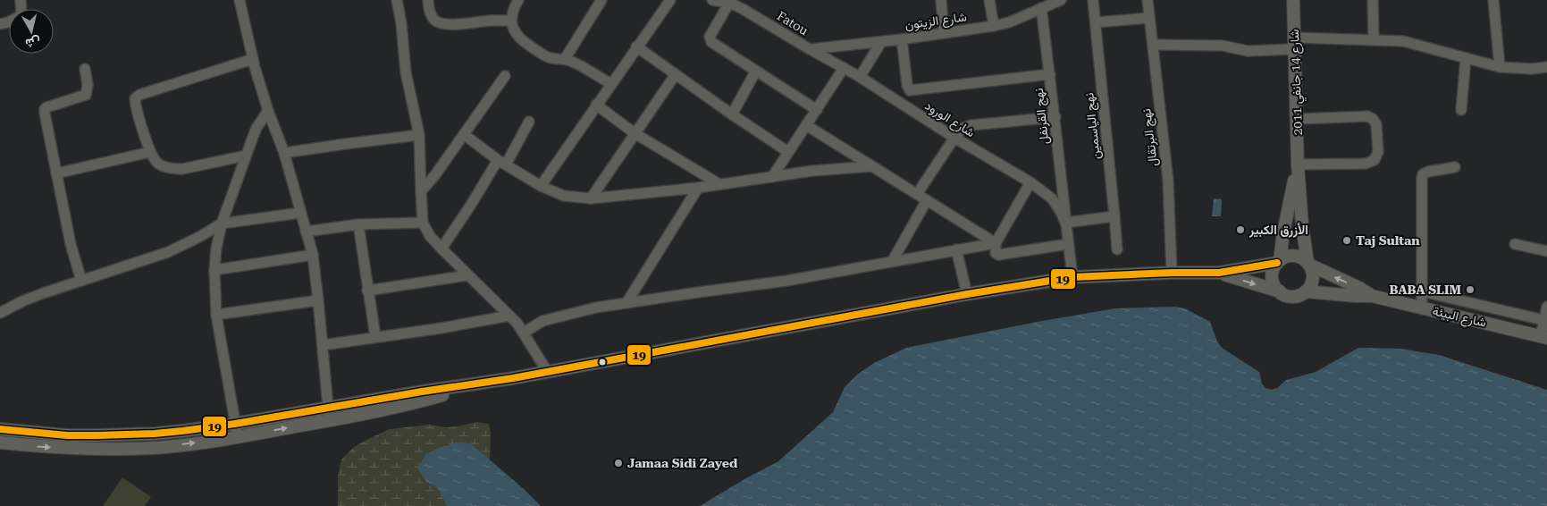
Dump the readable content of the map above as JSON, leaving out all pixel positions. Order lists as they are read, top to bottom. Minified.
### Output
{"streets":{"main road":["شارع 14 جانفي 2011","شارع البيئة"],"street":["شارع الزيتون","Fatou","نهج القرنفل","شارع الورود","نهج الياسمين","نهج البرتقال"]},"crossings":[["شارع الزيتون","Fatou"],["شارع الزيتون","نهج القرنفل"],["شارع الزيتون","شارع الورود"],["Fatou","شارع الورود"],["شارع 14 جانفي 2011","شارع البيئة"],["نهج القرنفل","شارع الورود"]],"places":["الأزرق الكبير","Taj Sultan","BABA SLIM","Jamaa Sidi Zayed"],"lines":["transit line 19"],"north":"bottom"}
